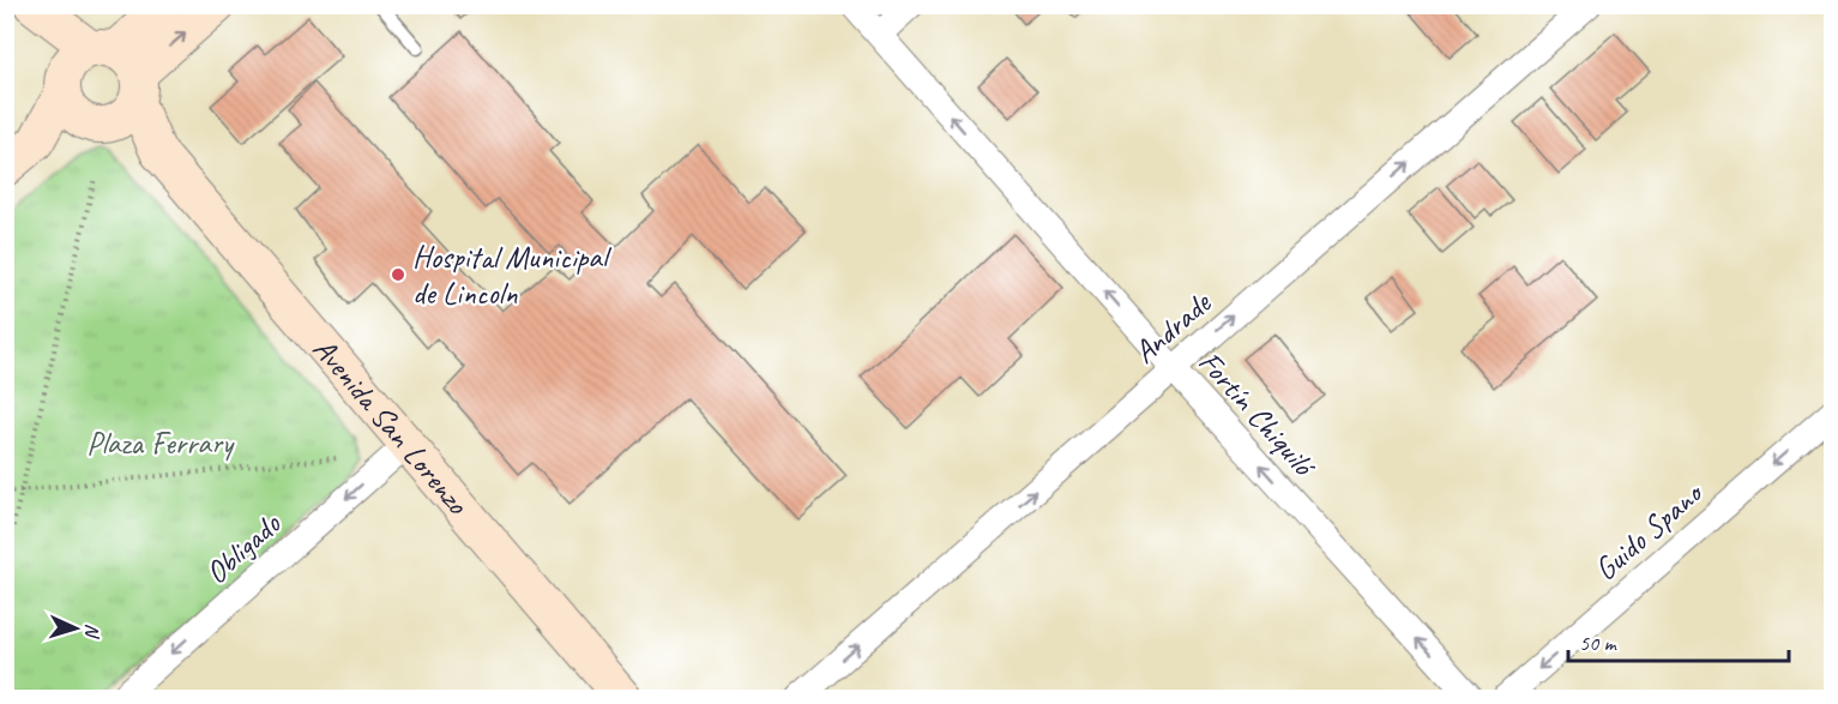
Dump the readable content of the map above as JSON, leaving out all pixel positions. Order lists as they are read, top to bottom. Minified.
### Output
{"streets":{"main road":["Avenida San Lorenzo"],"street":["Andrade","Fortín Chiquiló","Guido Spano","Obligado"]},"crossings":[["Andrade","Fortín Chiquiló"],["Avenida San Lorenzo","Obligado"]],"one_way":["Andrade","Fortín Chiquiló","Guido Spano","Obligado"],"parks":["Plaza Ferrary"],"places":["Hospital Municipal de Lincoln"],"scale_bar":"50 m","north":"right"}
